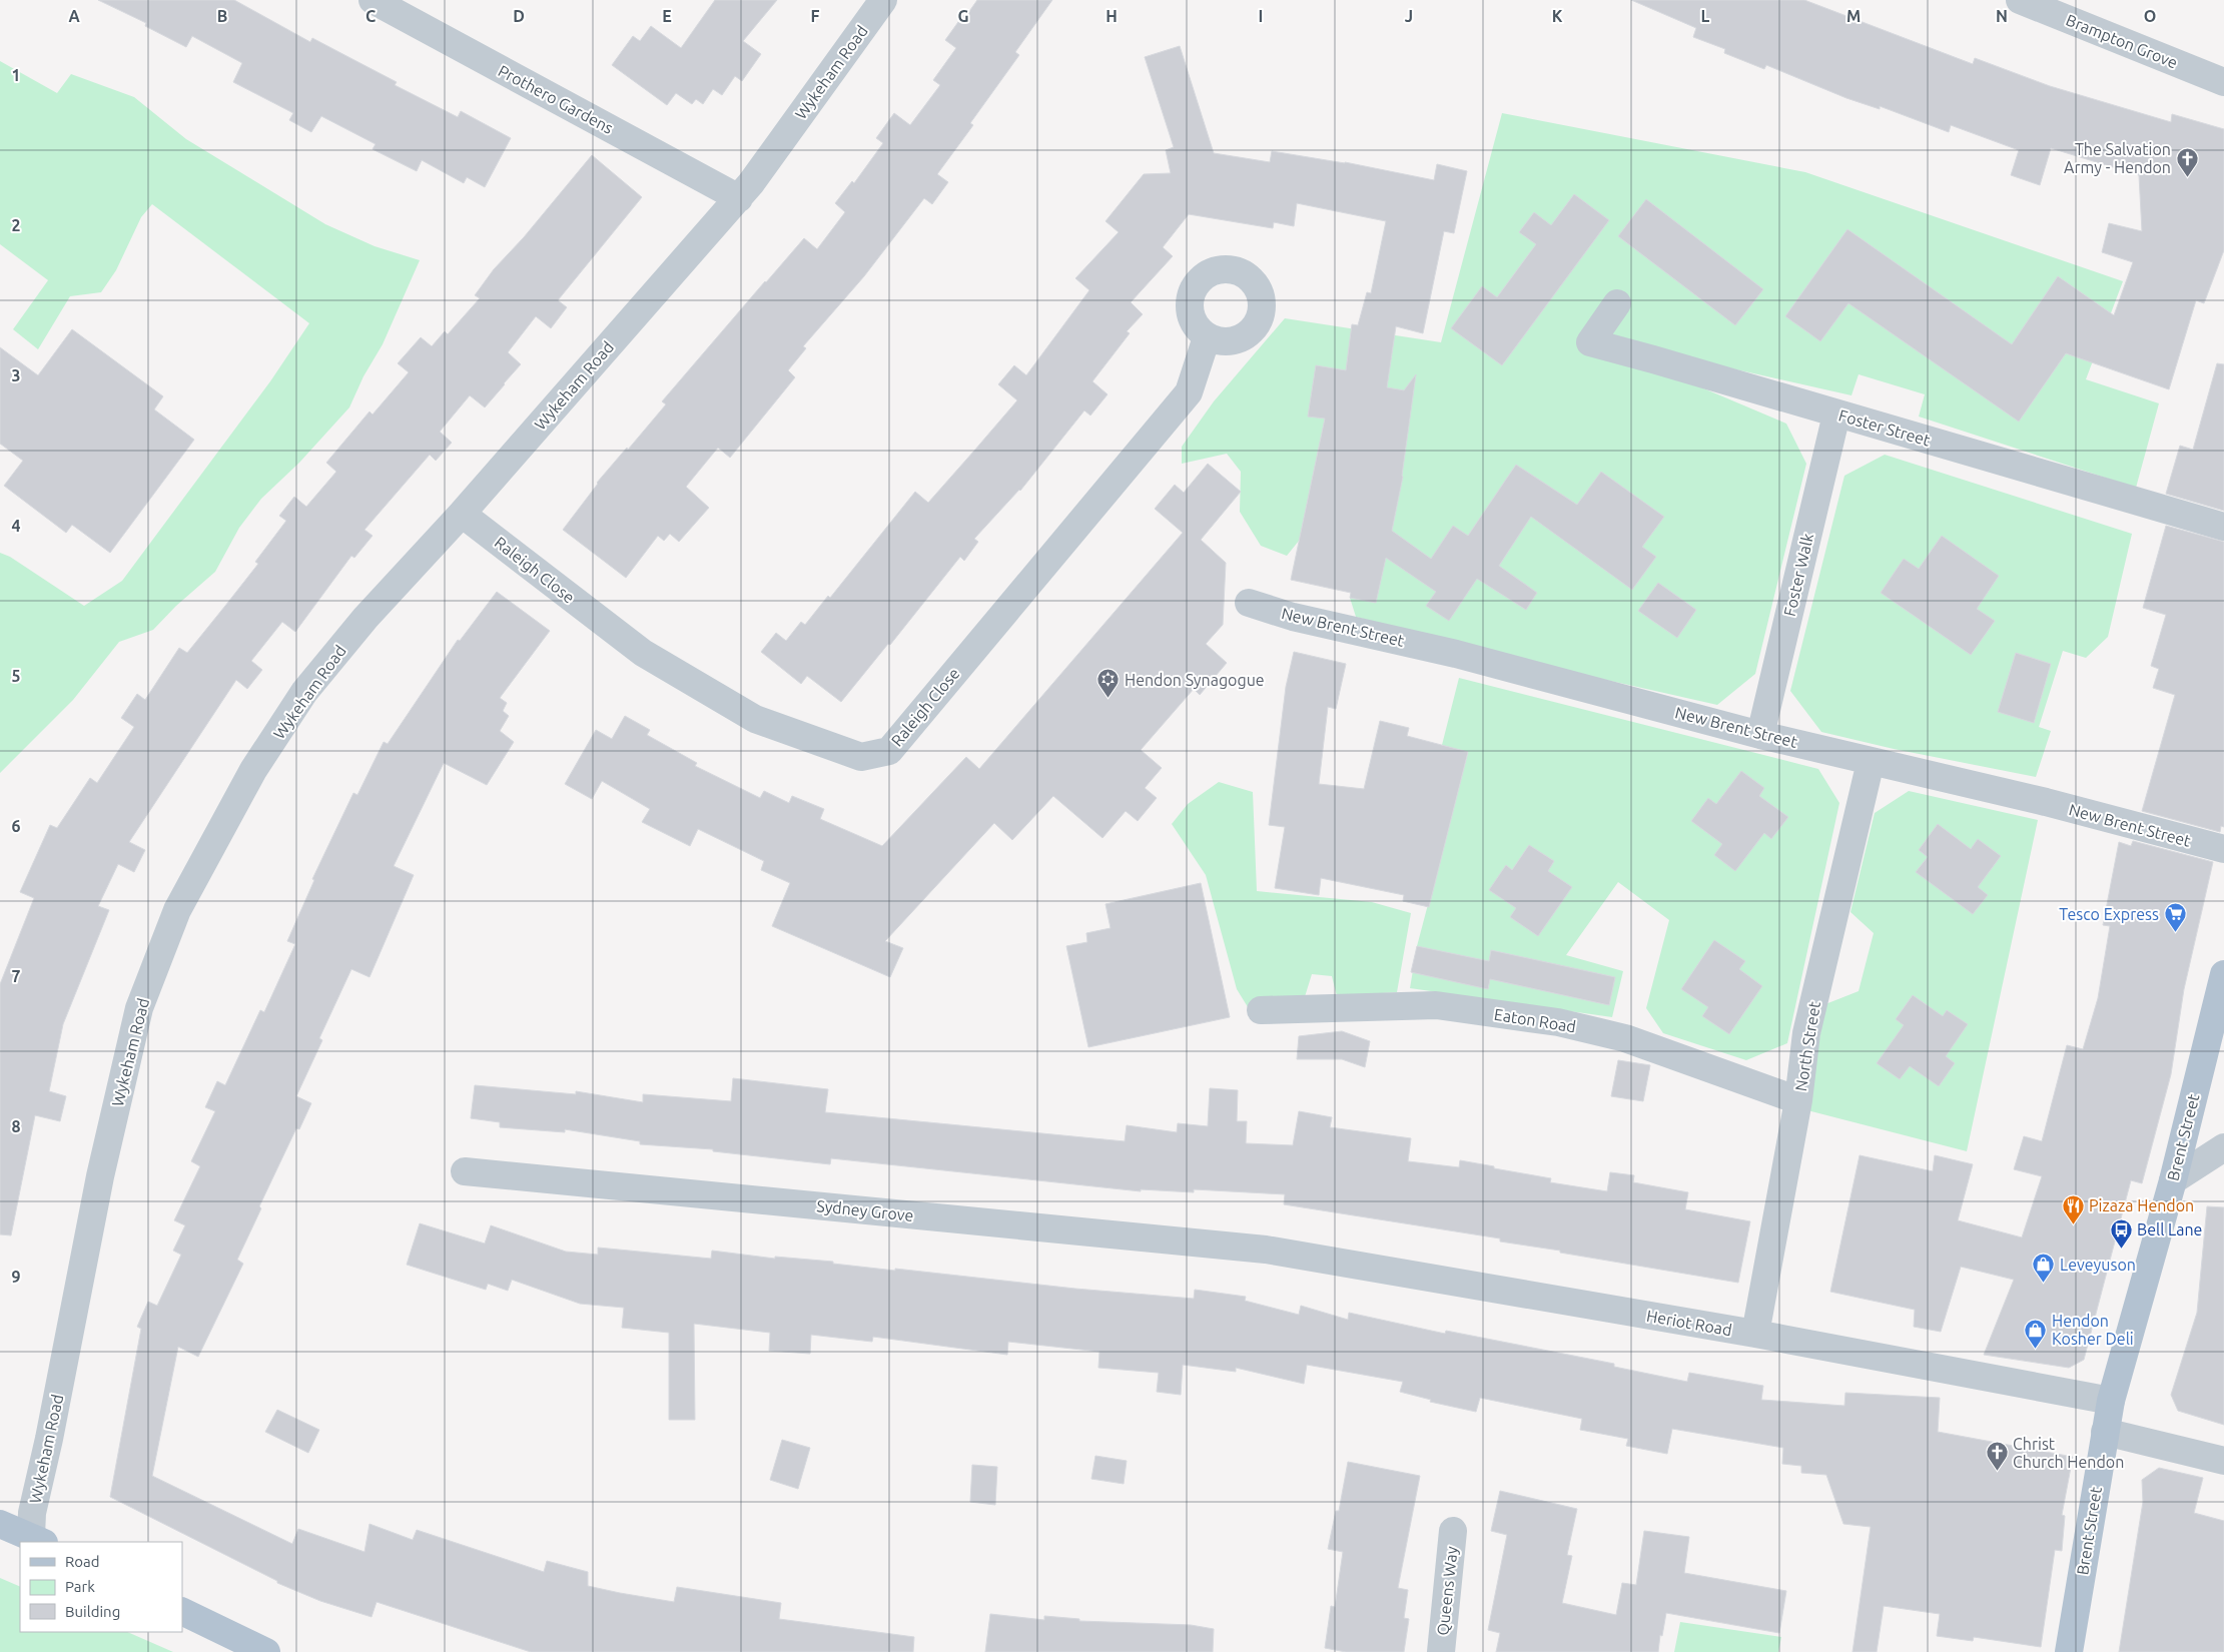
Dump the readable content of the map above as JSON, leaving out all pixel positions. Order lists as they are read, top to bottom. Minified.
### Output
{"streets":{"main road":["Brent Street"],"street":["Brampton Grove","Wykeham Road","Prothero Gardens","Foster Street","Raleigh Close","Foster Walk","New Brent Street","Eaton Road","North Street","Sydney Grove","Heriot Road","Queens Way"]},"crossings":[["Wykeham Road","Prothero Gardens"],["Wykeham Road","Raleigh Close"],["Foster Street","Foster Walk"],["Foster Walk","New Brent Street"],["New Brent Street","North Street"],["Eaton Road","North Street"],["North Street","Heriot Road"],["Brent Street","Heriot Road"],["Sydney Grove","Heriot Road"]],"places":{"church":["The Salvation Army - Hendon","Christ Church Hendon"],"synagogue":["Hendon Synagogue"],"supermarket":["Tesco Express"],"restaurant":["Pizaza Hendon"],"bus stop":["Bell Lane"],"shop":["Leveyuson","Hendon Kosher Deli"]},"legend":["Road","Park","Building"],"grid":{"columns":["A","B","C","D","E","F","G","H","I","J","K","L","M","N","O"],"rows":["1","2","3","4","5","6","7","8","9"]}}
